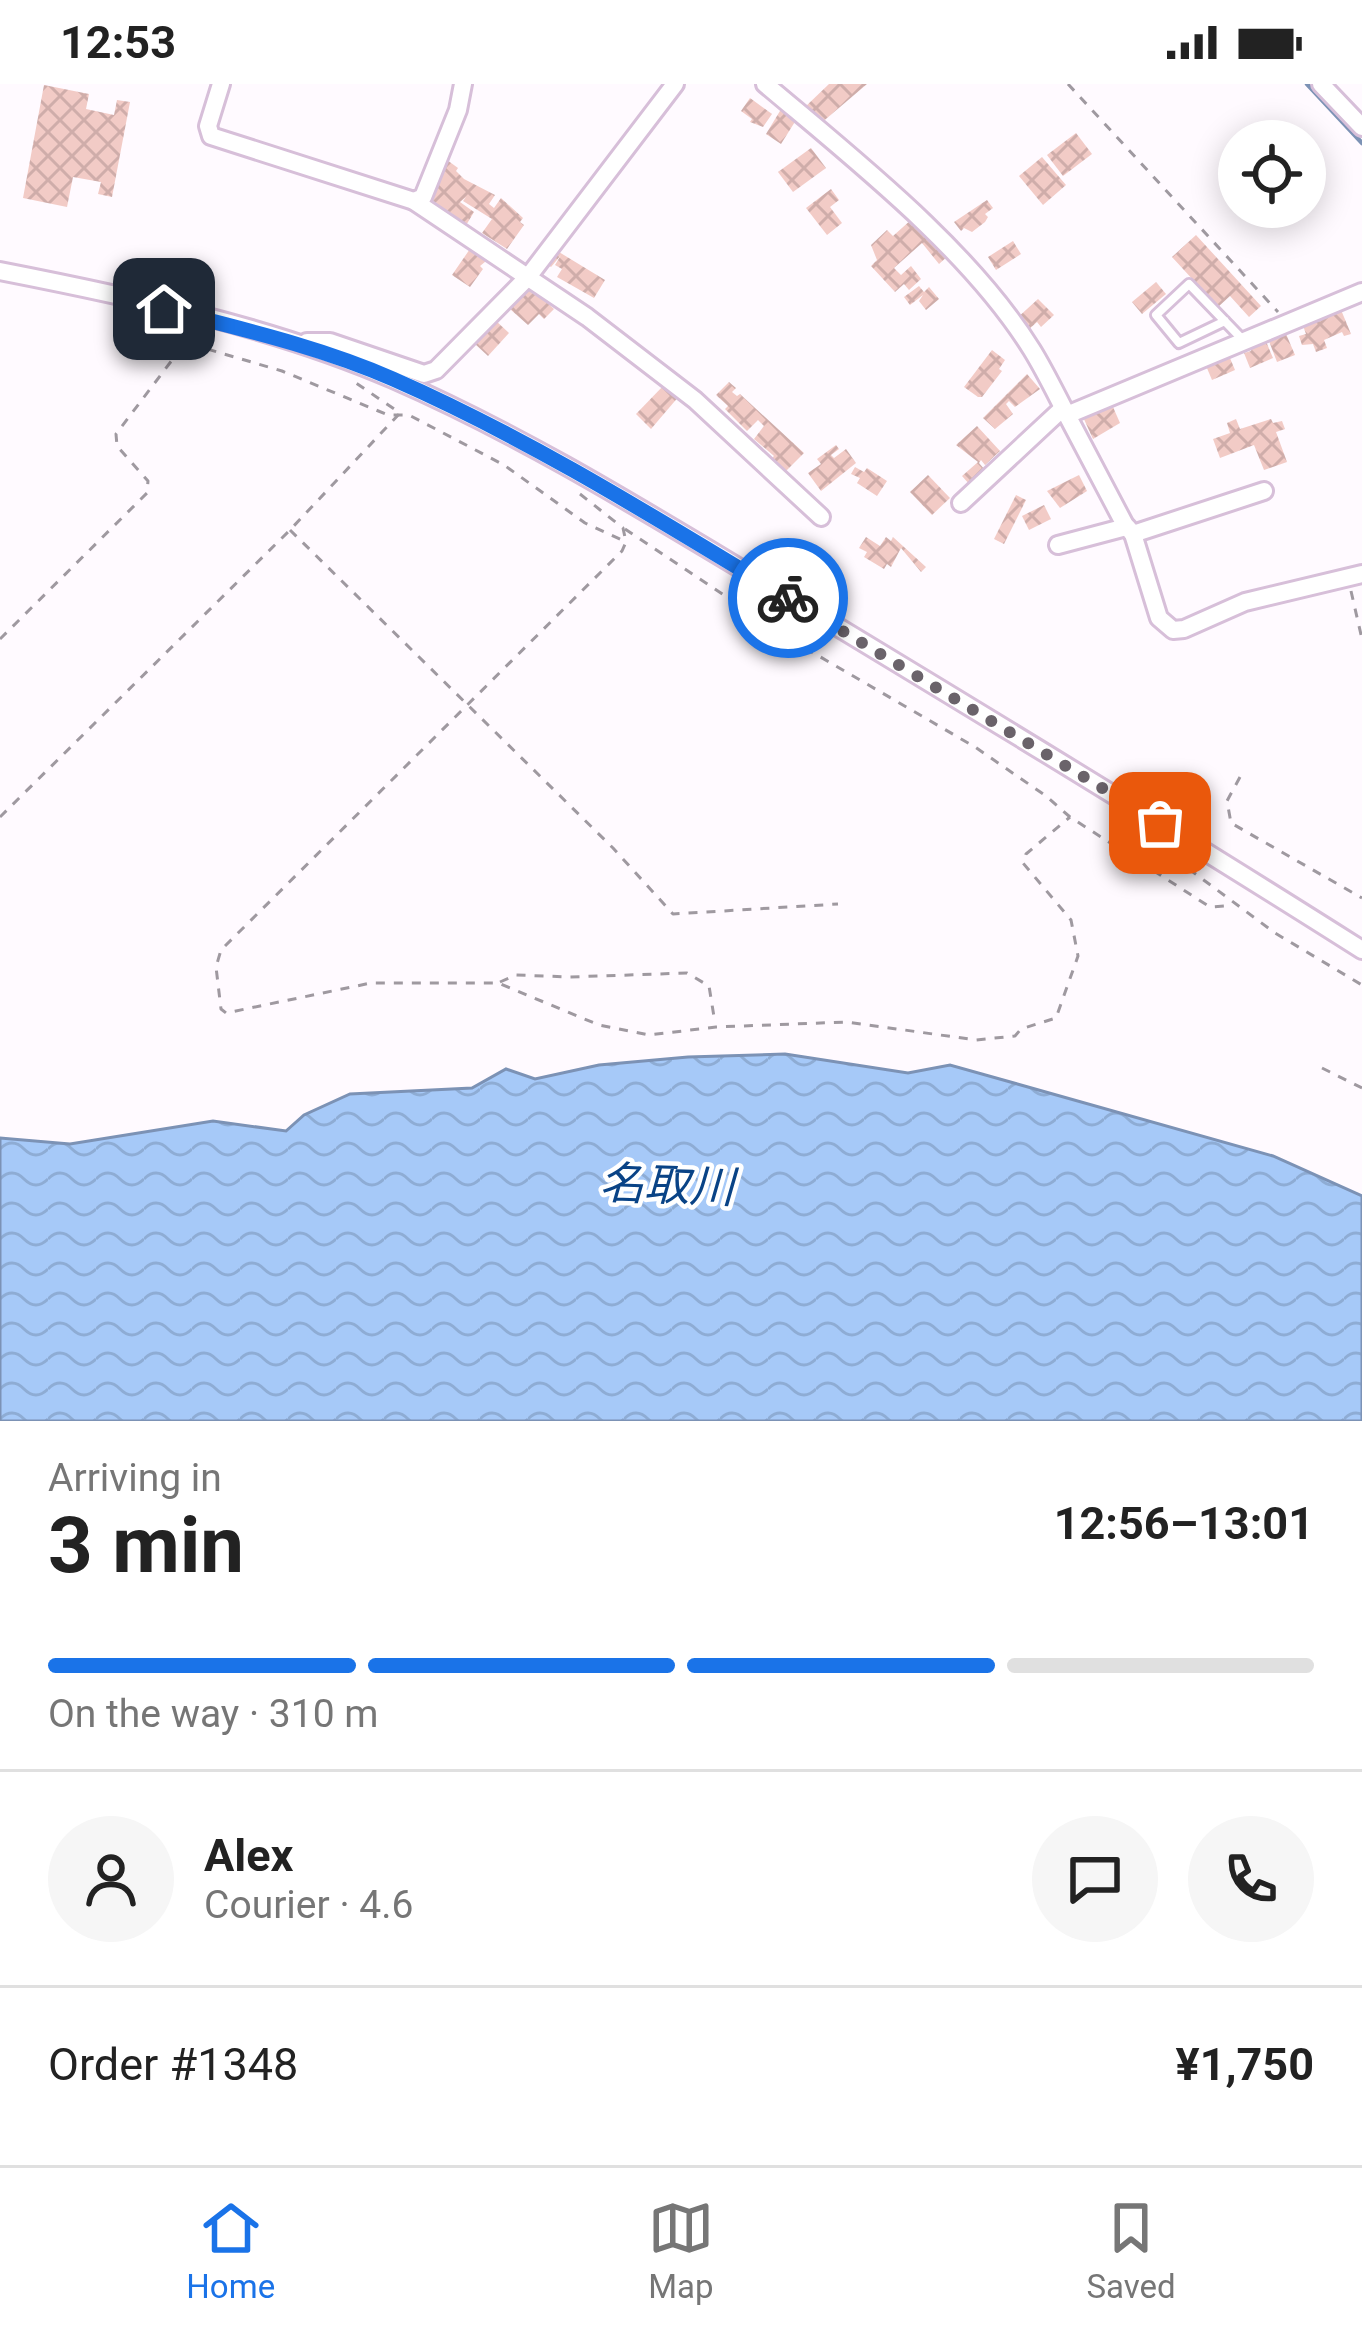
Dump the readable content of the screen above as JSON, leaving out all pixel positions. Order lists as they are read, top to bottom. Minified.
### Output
{"water":["名取川"],"page":{"status":"12:53","heading":["3 min","Arriving in","12:56–13:01"],"panel":["Alex","Courier · 4.6","Order #1348","¥1,750"],"bar":"On the way · 310 m","tabs":["Home","Map","Saved"]}}
